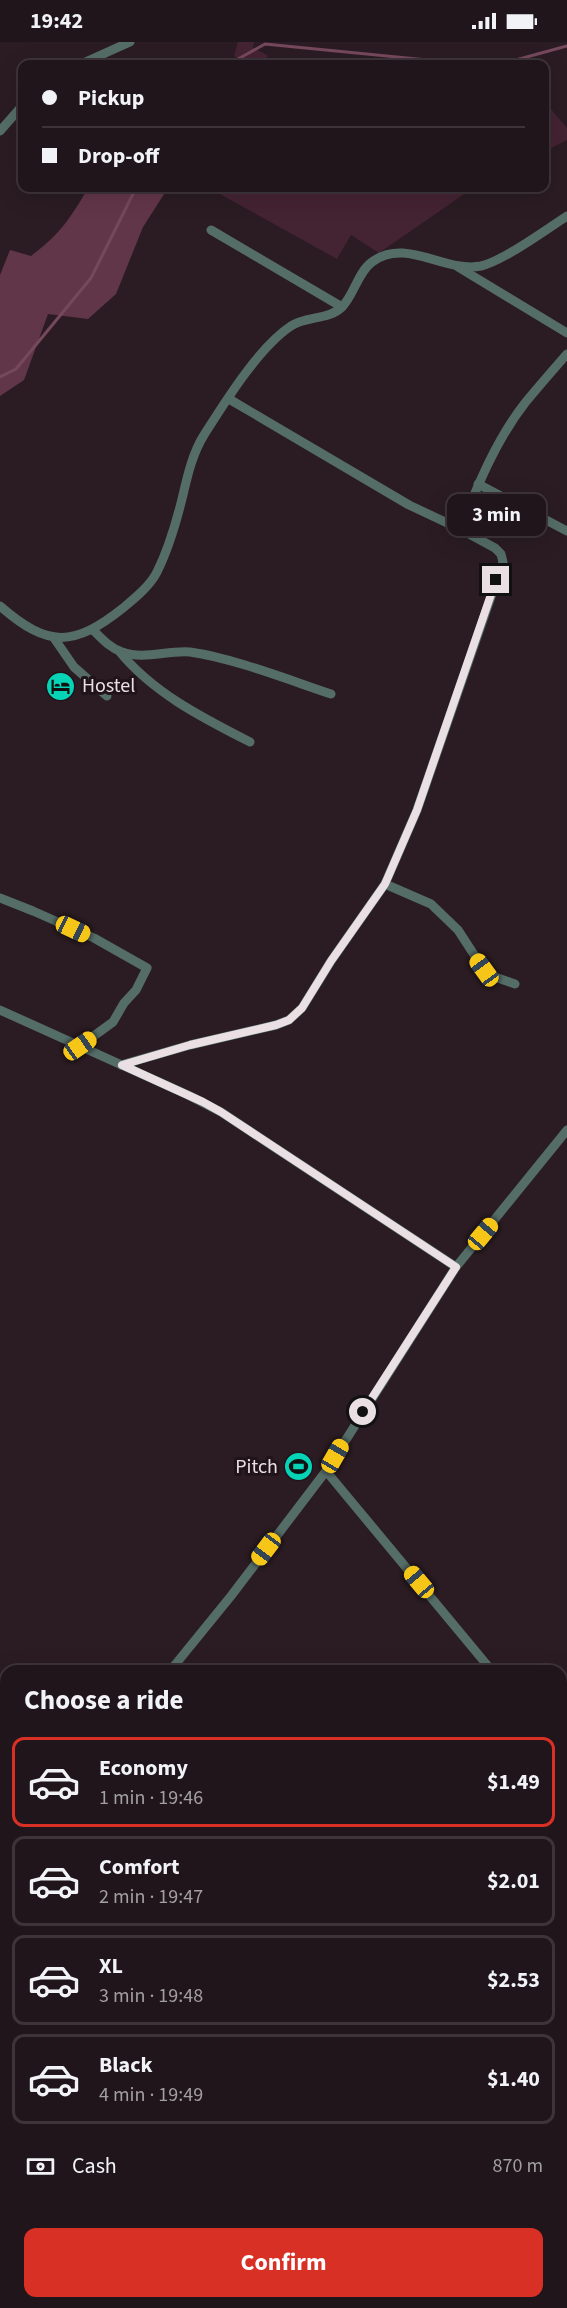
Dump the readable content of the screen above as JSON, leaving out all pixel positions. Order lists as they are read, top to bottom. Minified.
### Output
{"places":{"hotel":["Hostel"],"sports":["Pitch"]},"page":{"status":"19:42","banner":["Pickup","Drop-off"],"bubble":"3 min","heading":"Choose a ride","list":[{"name":"Economy","note":"1 min · 19:46","value":"$1.49"},{"name":"Comfort","note":"2 min · 19:47","value":"$2.01"},{"name":"XL","note":"3 min · 19:48","value":"$2.53"},{"name":"Black","note":"4 min · 19:49","value":"$1.40"}],"pay":["Cash","870 m"],"buttons":"Confirm"}}
